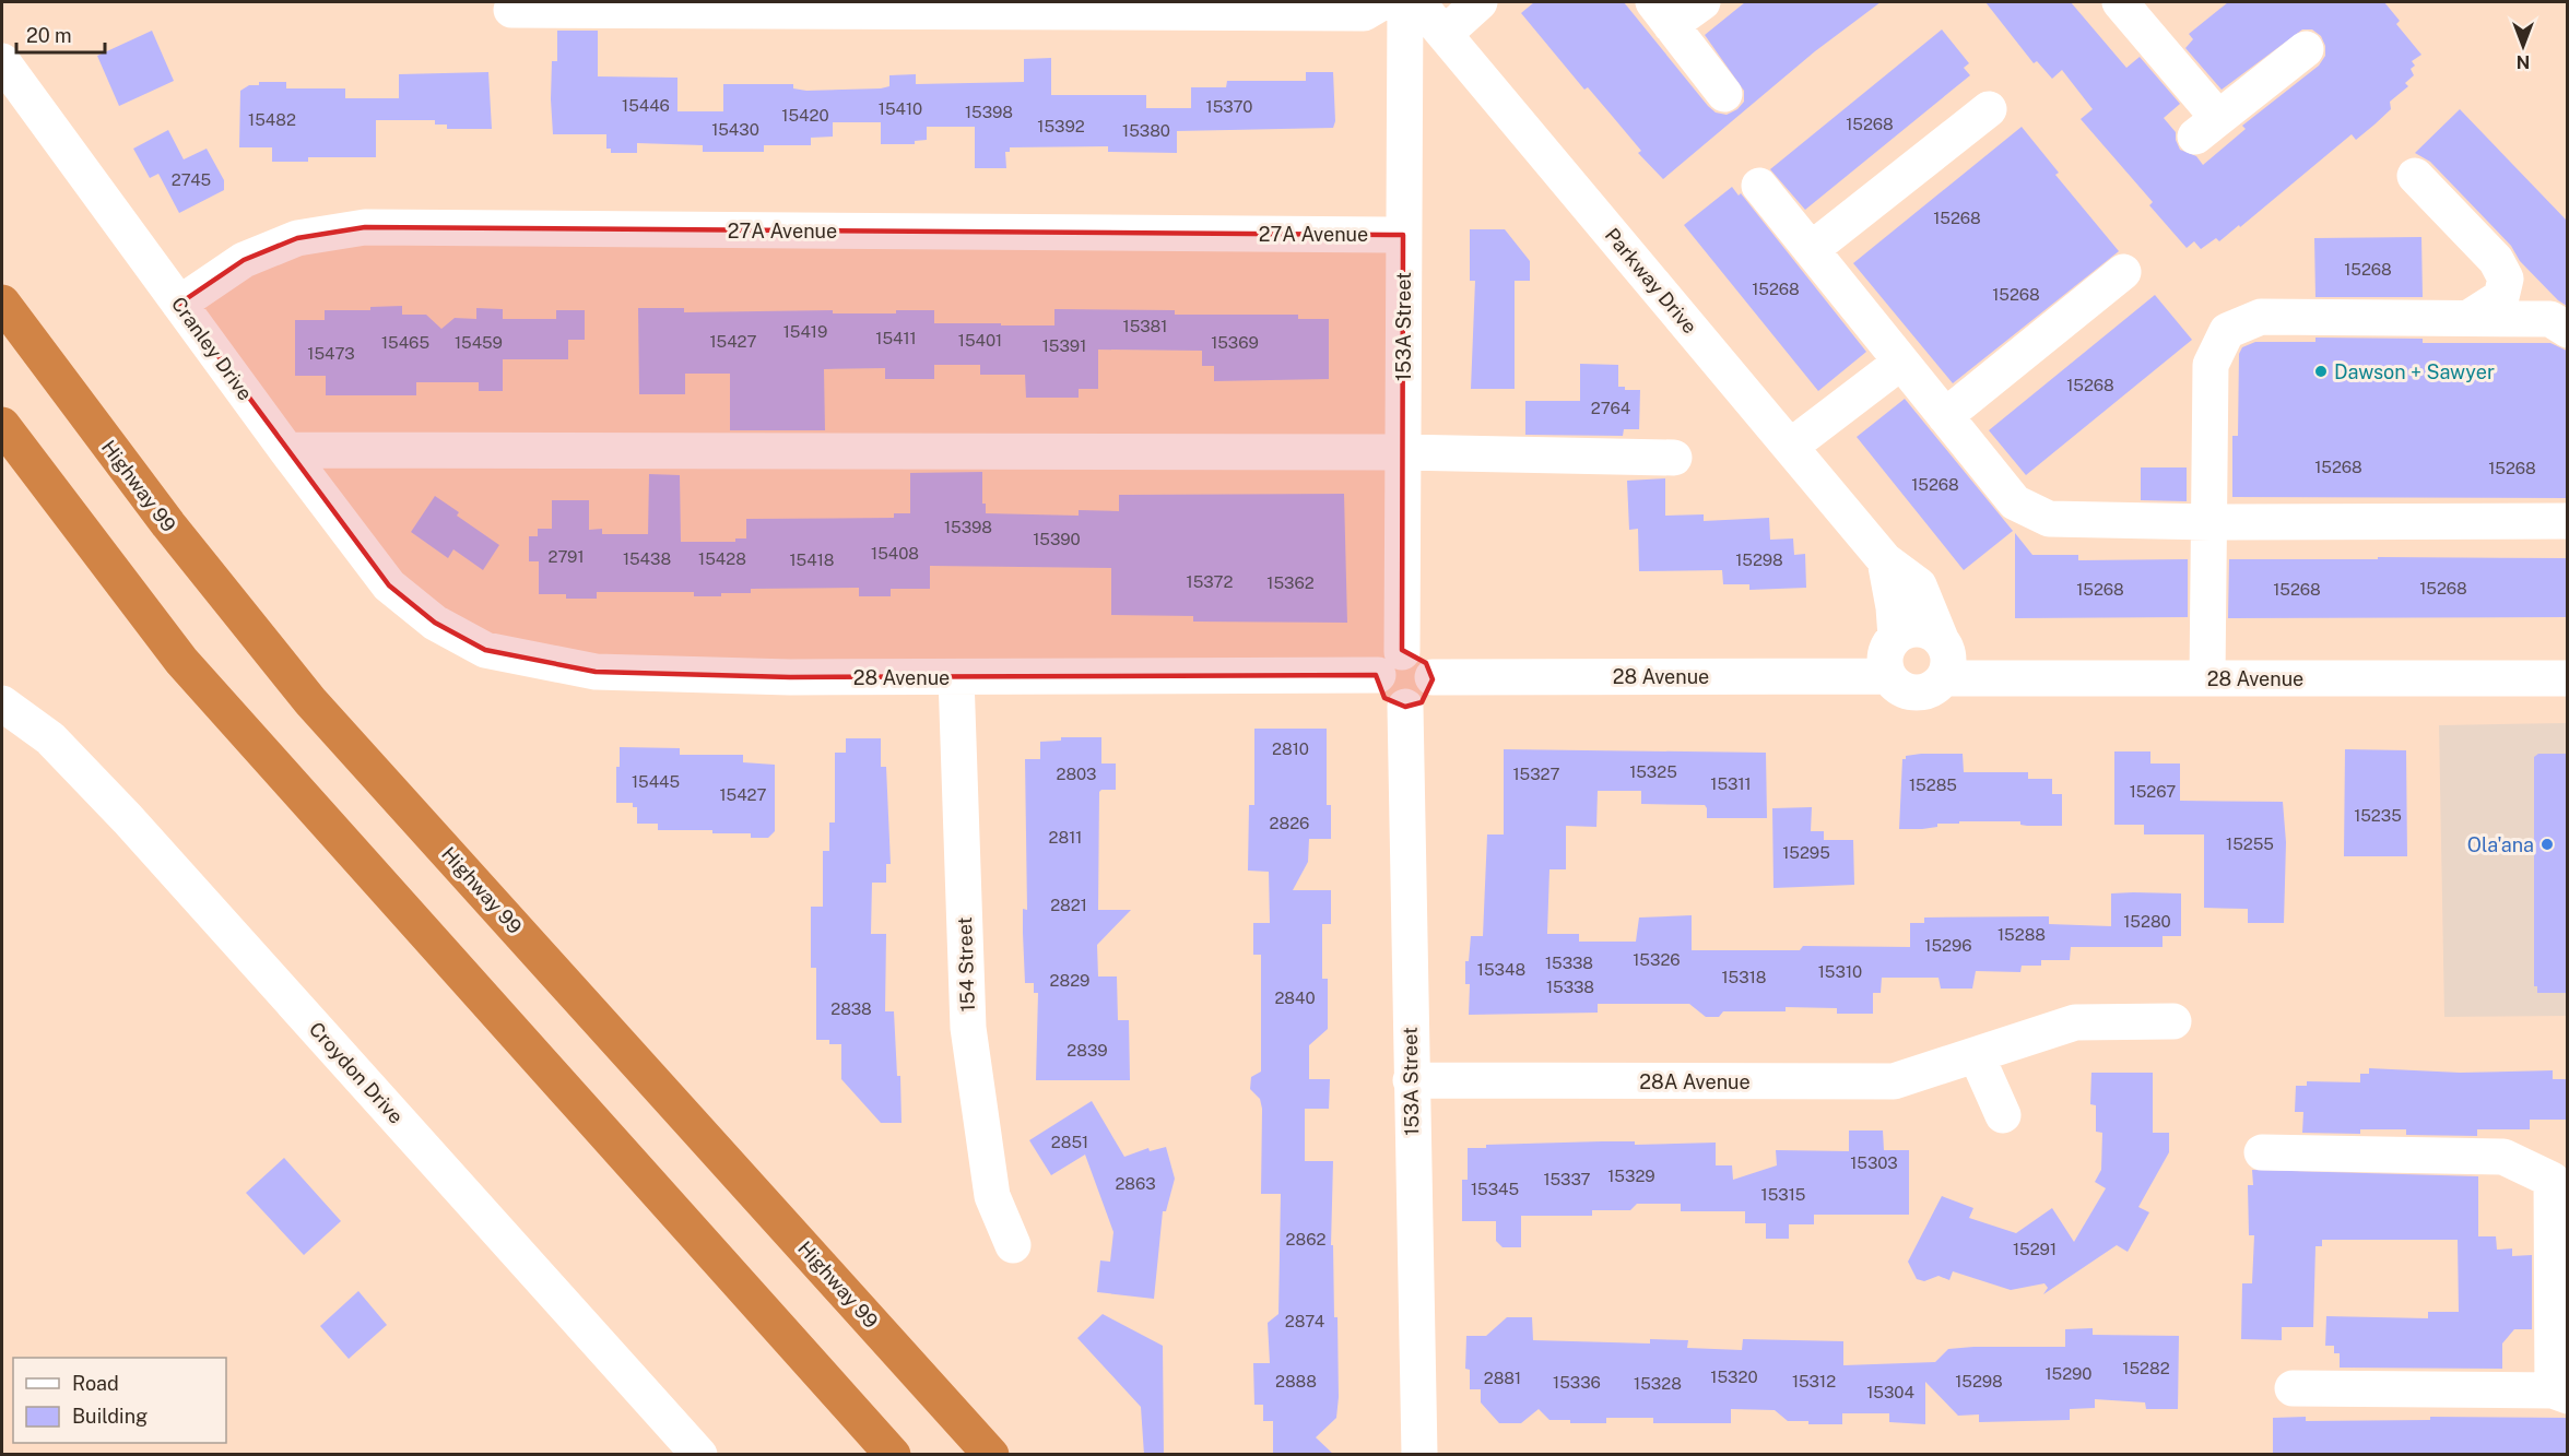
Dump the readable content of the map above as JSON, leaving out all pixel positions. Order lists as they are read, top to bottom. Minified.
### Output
{"streets":{"highway":["Highway 99"],"street":["27A Avenue","Parkway Drive","153A Street","Cranley Drive","28 Avenue","154 Street","Croydon Drive","28A Avenue"]},"crossings":[["27A Avenue","153A Street"],["27A Avenue","Cranley Drive"],["Parkway Drive","28 Avenue"],["153A Street","28 Avenue"],["153A Street","28A Avenue"],["Cranley Drive","28 Avenue"],["28 Avenue","154 Street"]],"places":["Dawson + Sawyer","Ola'ana"],"house_numbers":["15446","15370","15410","15398","15420","15482","15268","15392","15430","15380","2745","15268","15268","15268","15268","15381","15419","15411","15401","15427","15465","15459","15369","15391","15473","15268","2764","15268","15268","15268","15398","15390","15408","2791","15438","15428","15418","15298","15372","15362","15268","15268","15268","2810","15325","2803","15327","15445","15311","15285","15267","15427","15235","2826","2811","15255","15295","2821","15280","15288","15296","15326","15338","15348","15310","15318","2829","15338","2840","2838","2839","2851","15303","15329","15337","2863","15345","15315","2862","15291","2874","15282","15290","15320","2881","2888","15312","15298","15336","15328","15304"],"legend":["Road","Building"],"scale_bar":"20 m","north":"bottom"}
